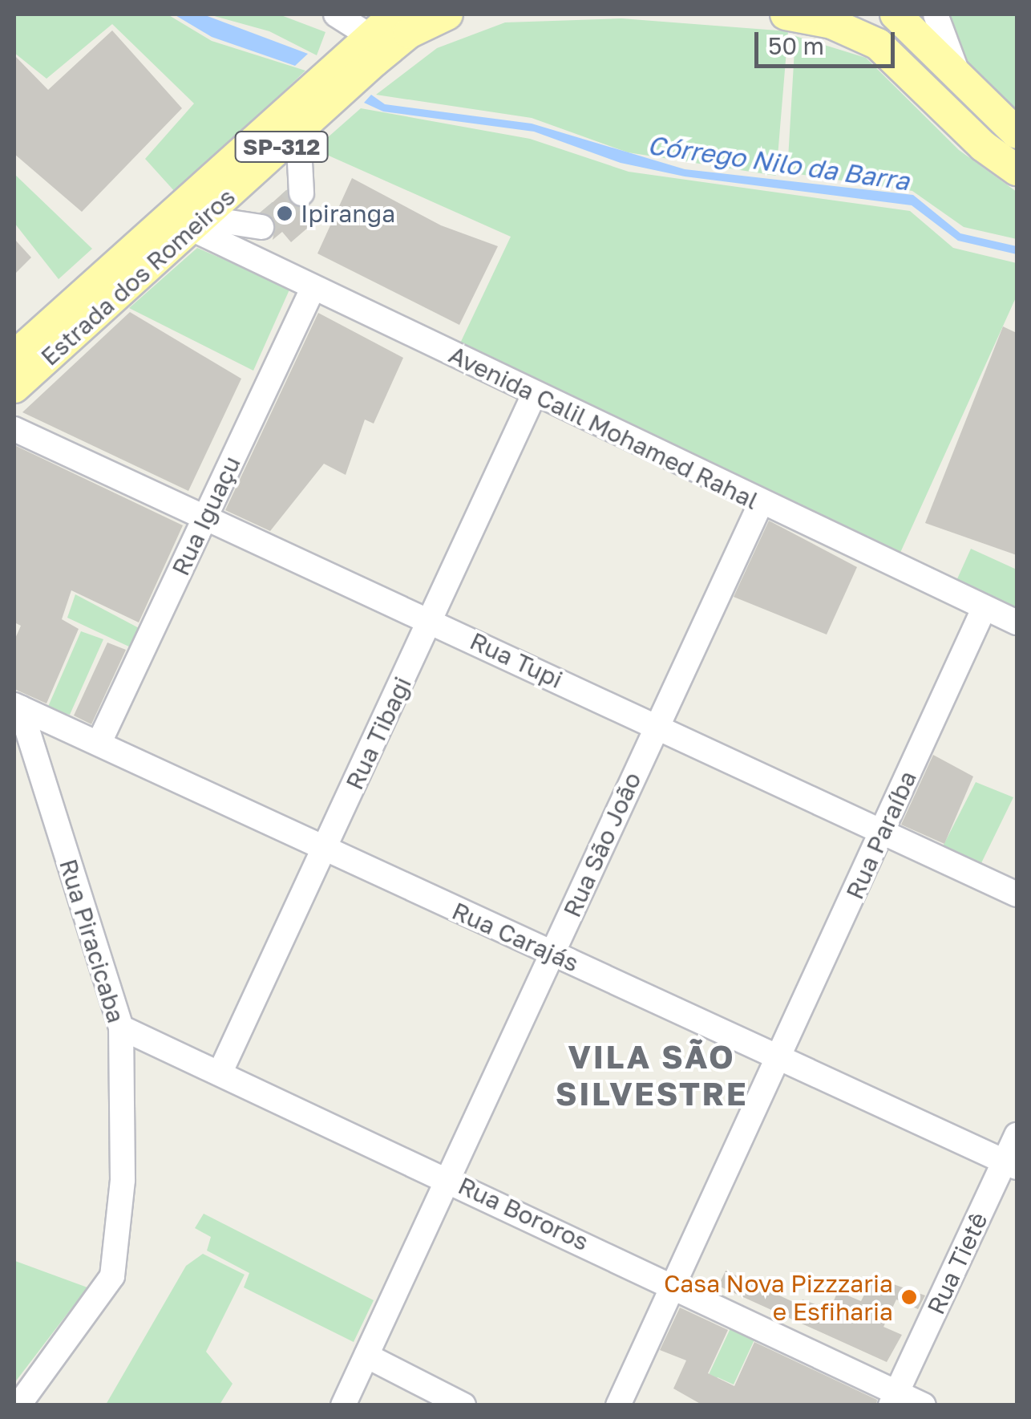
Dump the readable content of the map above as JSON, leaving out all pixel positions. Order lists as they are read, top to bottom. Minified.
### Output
{"streets":{"main road":["SP-312","Estrada dos Romeiros"],"street":["Avenida Calil Mohamed Rahal","Rua Iguaçu","Rua Tupi","Rua Tibagi","Rua Paraíba","Rua São João","Rua Carajás","Rua Piracicaba","Rua Bororos","Rua Tietê"]},"crossings":[["Estrada dos Romeiros","Avenida Calil Mohamed Rahal"],["Avenida Calil Mohamed Rahal","Rua Iguaçu"],["Avenida Calil Mohamed Rahal","Rua Tibagi"],["Avenida Calil Mohamed Rahal","Rua Paraíba"],["Avenida Calil Mohamed Rahal","Rua São João"],["Rua Iguaçu","Rua Tupi"],["Rua Iguaçu","Rua Carajás"],["Rua Tupi","Rua Tibagi"],["Rua Tupi","Rua Paraíba"],["Rua Tupi","Rua São João"],["Rua Tibagi","Rua Carajás"],["Rua Tibagi","Rua Bororos"],["Rua Paraíba","Rua Carajás"],["Rua Paraíba","Rua Bororos"],["Rua São João","Rua Carajás"],["Rua São João","Rua Bororos"],["Rua Carajás","Rua Piracicaba"],["Rua Carajás","Rua Tietê"],["Rua Piracicaba","Rua Bororos"],["Rua Bororos","Rua Tietê"]],"districts":["VILA SÃO SILVESTRE"],"water":["Córrego Nilo da Barra"],"places":["Ipiranga","Casa Nova Pizzzaria e Esfiharia"],"scale_bar":"50 m"}
